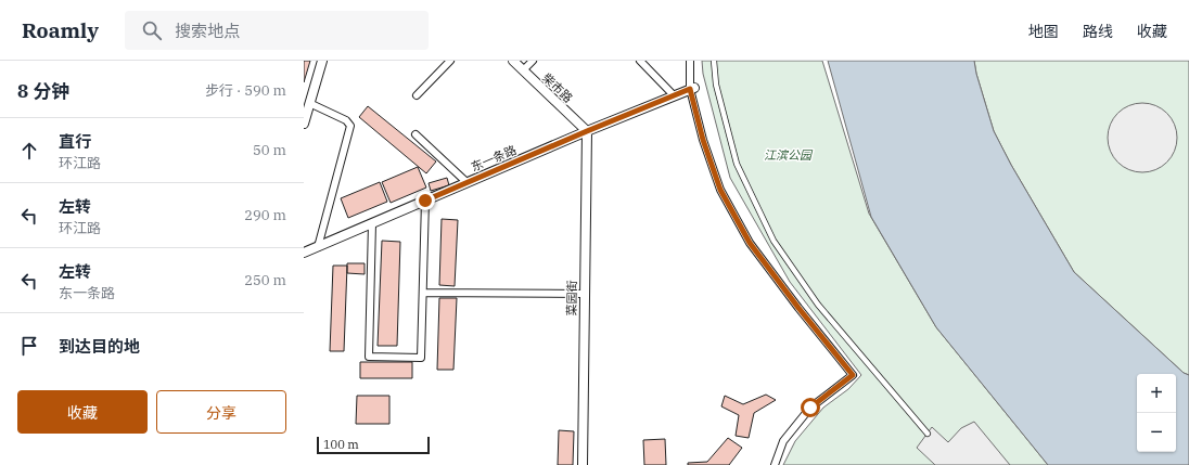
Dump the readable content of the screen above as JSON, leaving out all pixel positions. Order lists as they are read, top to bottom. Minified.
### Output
{"streets":{"street":["柴市路","东一条路","菜园街"]},"crossings":[["柴市路","东一条路"],["柴市路","菜园街"],["东一条路","菜园街"]],"parks":["江滨公园"],"scale_bar":"100 m","page":{"header":"Roamly","search":"搜索地点","nav":["地图","路线","收藏"],"heading":["8 分钟","步行 · 590 m"],"list":[["直行","环江路","50 m"],["左转","环江路","290 m"],["左转","东一条路","250 m"],"到达目的地"],"map_buttons":["+","−"],"buttons":["收藏","分享"],"scale":"100 m"}}
